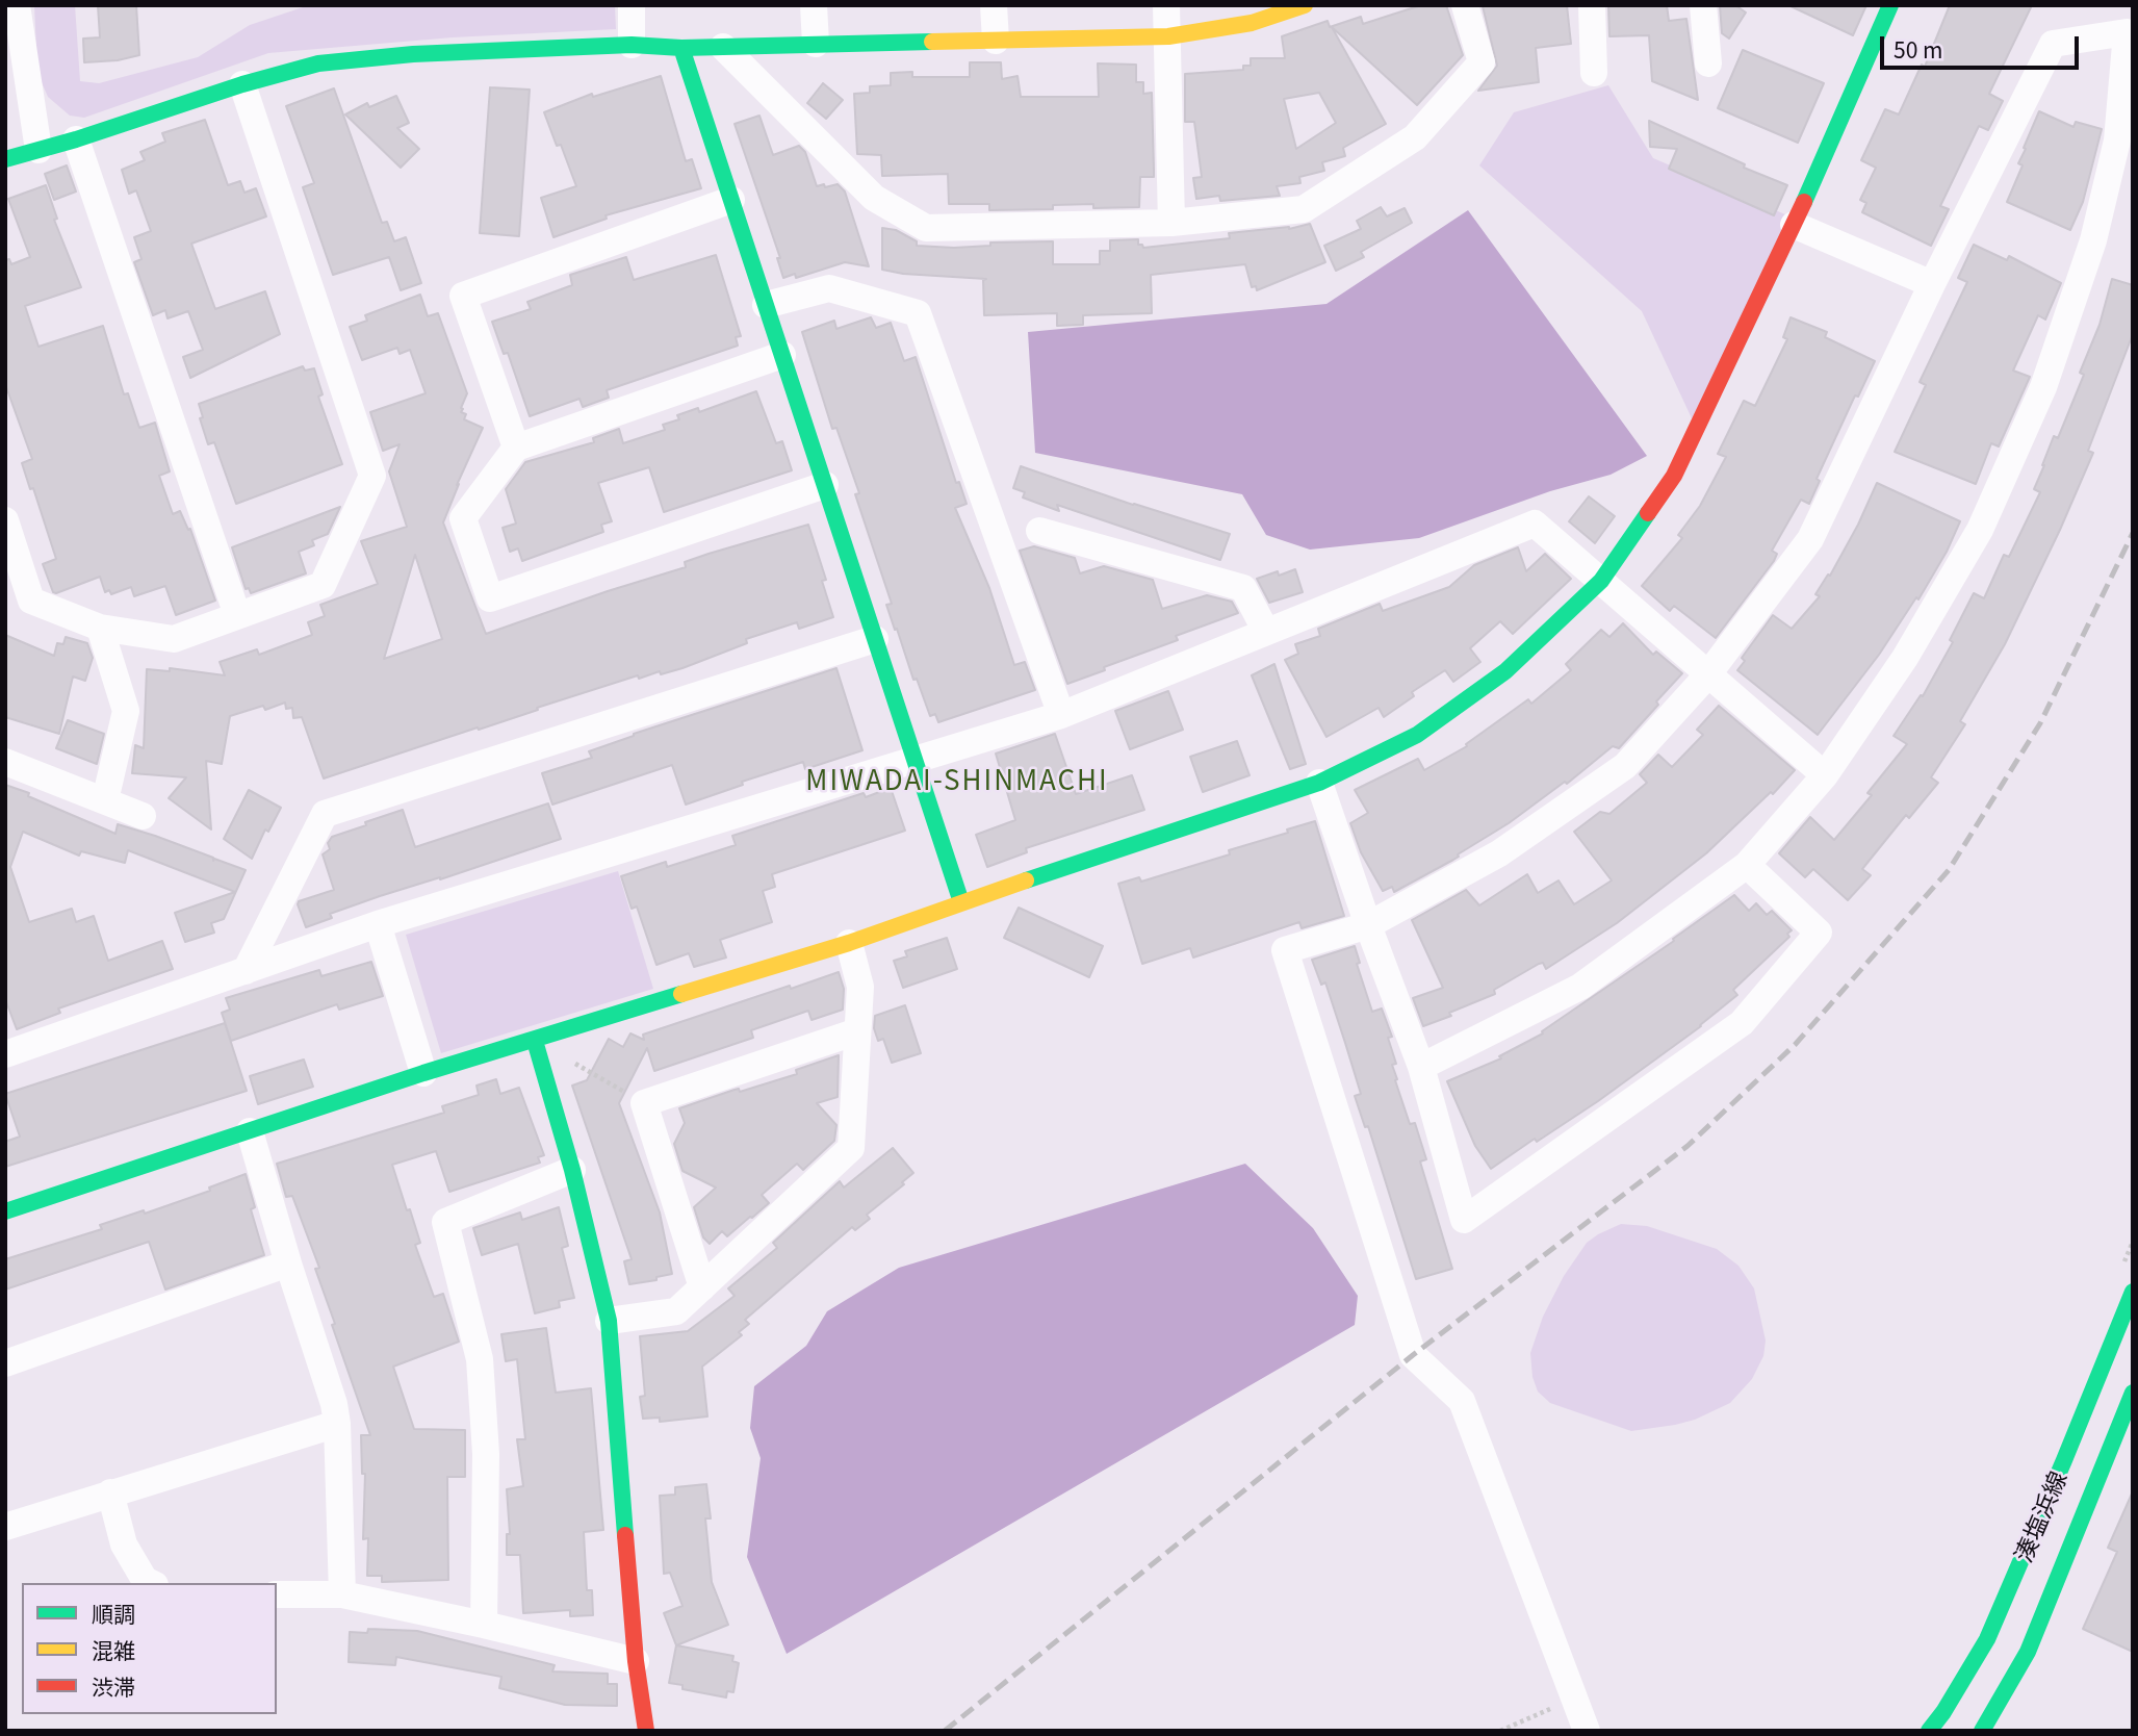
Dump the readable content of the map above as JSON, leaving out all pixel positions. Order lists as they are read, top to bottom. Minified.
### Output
{"streets":{"street":["湊塩浜線"]},"districts":["MIWADAI-SHINMACHI"],"legend":["順調","混雑","渋滞"],"scale_bar":"50 m"}
